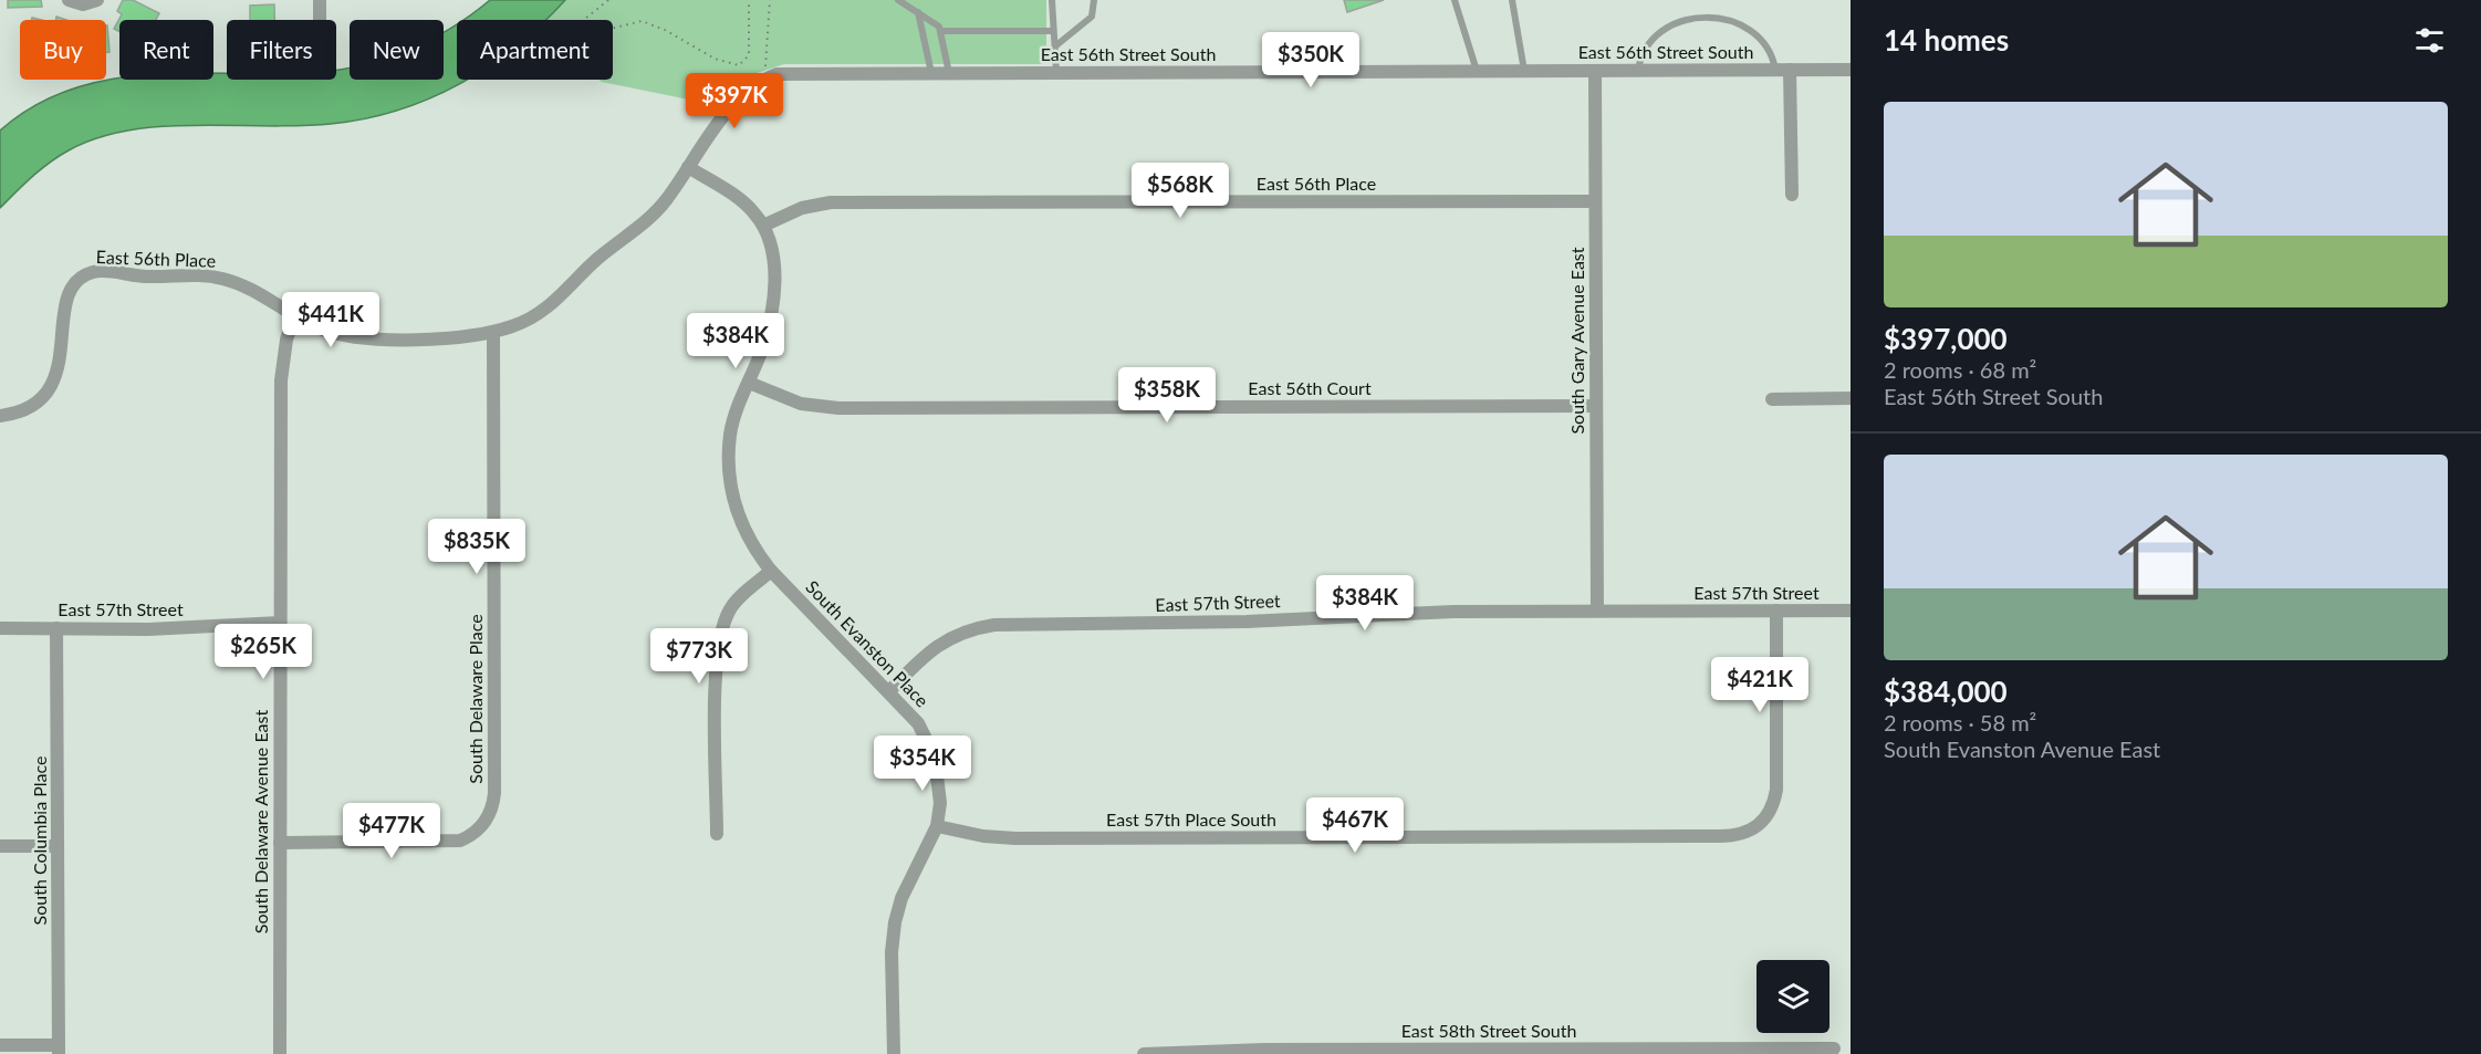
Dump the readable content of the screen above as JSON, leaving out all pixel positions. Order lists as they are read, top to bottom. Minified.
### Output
{"streets":{"street":["East 56th Street South","East 56th Place","South Gary Avenue East","East 56th Court","East 57th Street","South Evanston Place","South Delaware Place","East 57th Place South","South Delaware Avenue East","South Columbia Place","East 58th Street South"]},"crossings":[["East 56th Street South","East 56th Place"],["East 56th Street South","South Gary Avenue East"],["East 56th Place","South Gary Avenue East"],["East 56th Place","South Evanston Place"],["East 56th Place","South Delaware Place"],["East 56th Place","South Delaware Avenue East"],["South Gary Avenue East","East 56th Court"],["South Gary Avenue East","East 57th Street"],["East 56th Court","South Evanston Place"],["East 57th Street","South Evanston Place"],["East 57th Street","East 57th Place South"],["East 57th Street","South Delaware Avenue East"],["East 57th Street","South Columbia Place"],["South Evanston Place","East 57th Place South"],["South Delaware Place","South Delaware Avenue East"]],"page":{"heading":"14 homes","chip":["Buy","Rent","Filters","New","Apartment"],"price":["$350K","$397K","$568K","$441K","$384K","$358K","$835K","$384K","$265K","$773K","$421K","$354K","$467K","$477K"],"list":[{"name":"$397,000","note":"2 rooms · 68 m² · East 56th Street South"},{"name":"$384,000","note":"2 rooms · 58 m² · South Evanston Avenue East"}]}}
